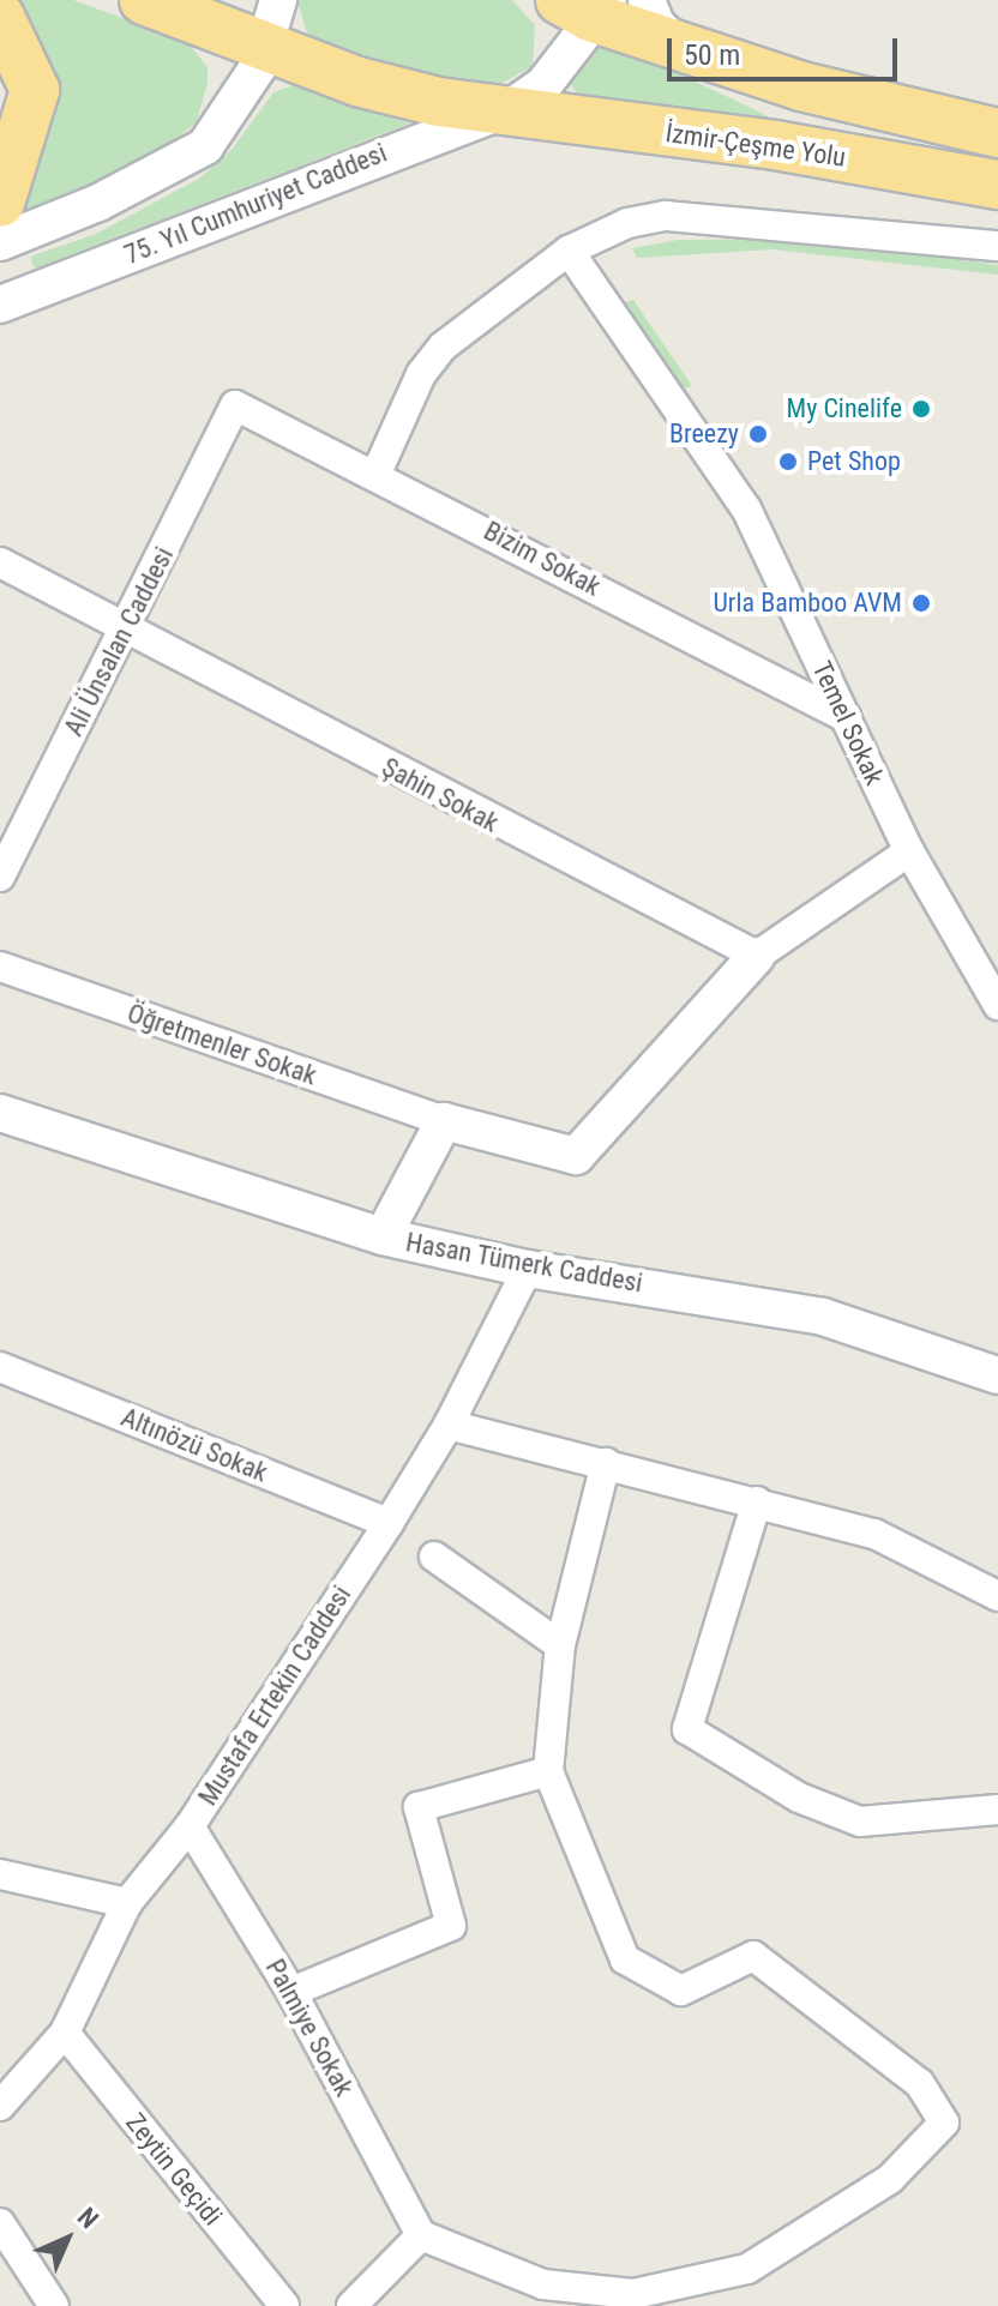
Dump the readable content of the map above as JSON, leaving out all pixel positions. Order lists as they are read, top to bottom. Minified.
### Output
{"streets":{"highway":["İzmir-Çeşme Yolu"],"street":["75. Yıl Cumhuriyet Caddesi","Bizim Sokak","Ali Ünsalan Caddesi","Temel Sokak","Şahin Sokak","Öğretmenler Sokak","Hasan Tümerk Caddesi","Altınözü Sokak","Mustafa Ertekin Caddesi","Palmiye Sokak","Zeytin Geçidi"]},"crossings":[["İzmir-Çeşme Yolu","75. Yıl Cumhuriyet Caddesi"],["Bizim Sokak","Ali Ünsalan Caddesi"],["Bizim Sokak","Temel Sokak"],["Ali Ünsalan Caddesi","Şahin Sokak"],["Hasan Tümerk Caddesi","Mustafa Ertekin Caddesi"],["Altınözü Sokak","Mustafa Ertekin Caddesi"],["Mustafa Ertekin Caddesi","Palmiye Sokak"],["Mustafa Ertekin Caddesi","Zeytin Geçidi"]],"places":["My Cinelife","Breezy","Pet Shop","Urla Bamboo AVM"],"scale_bar":"50 m","north":"top right"}
